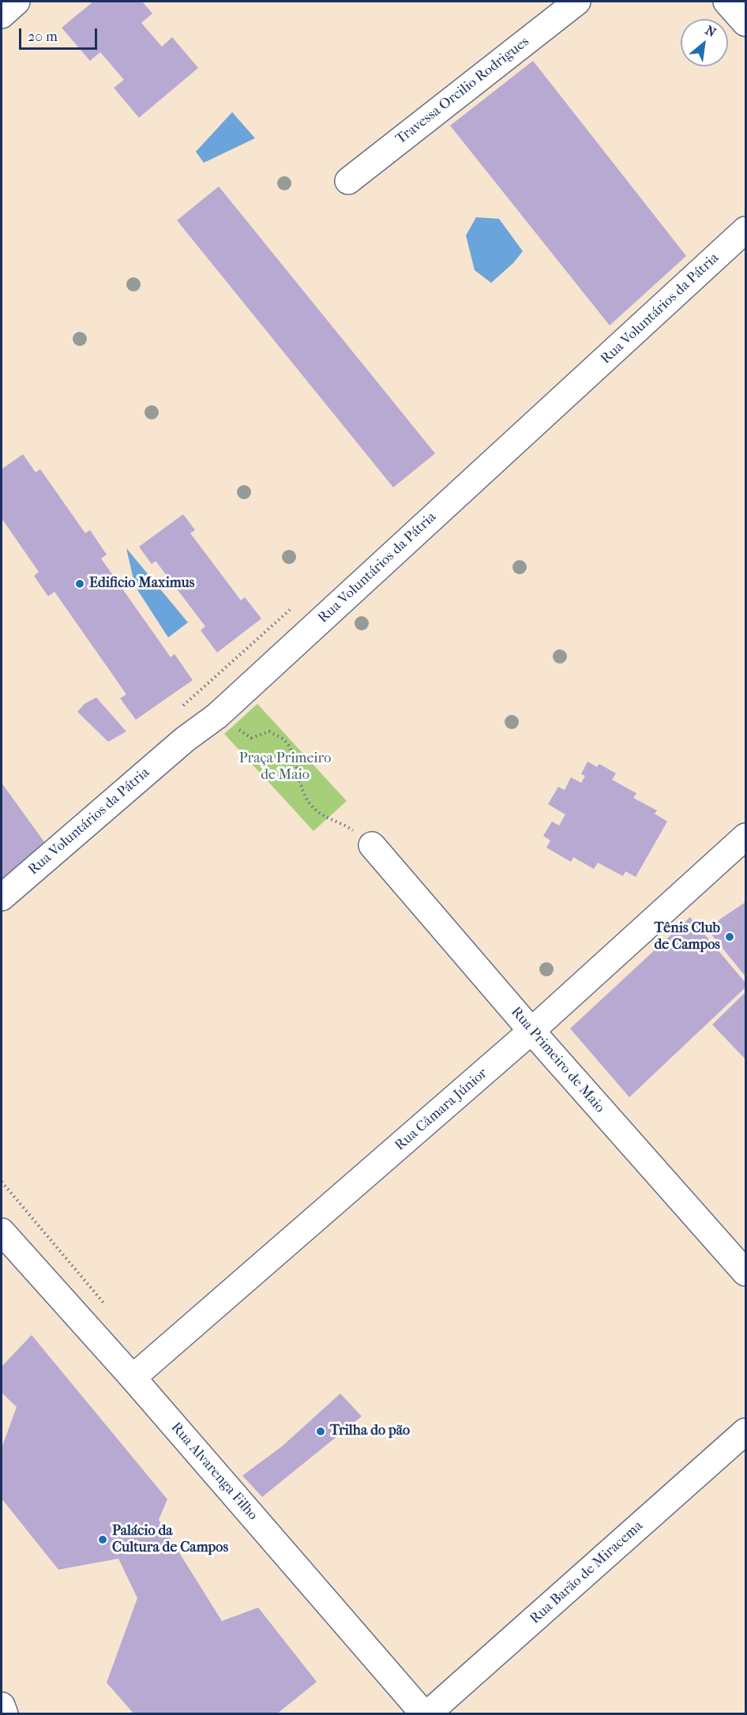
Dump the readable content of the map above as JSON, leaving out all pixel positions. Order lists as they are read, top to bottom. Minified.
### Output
{"streets":{"main road":["Travessa Orcilio Rodrigues","Rua Voluntários da Pátria","Rua Primeiro de Maio","Rua Câmara Júnior","Rua Alvarenga Filho","Rua Barão de Miracema"]},"crossings":[["Rua Primeiro de Maio","Rua Câmara Júnior"],["Rua Câmara Júnior","Rua Alvarenga Filho"],["Rua Alvarenga Filho","Rua Barão de Miracema"]],"parks":["Praça Primeiro de Maio"],"places":["Edificio Maximus","Tênis Club de Campos","Trilha do pão","Palácio da Cultura de Campos"],"scale_bar":"20 m","north":"top right"}
